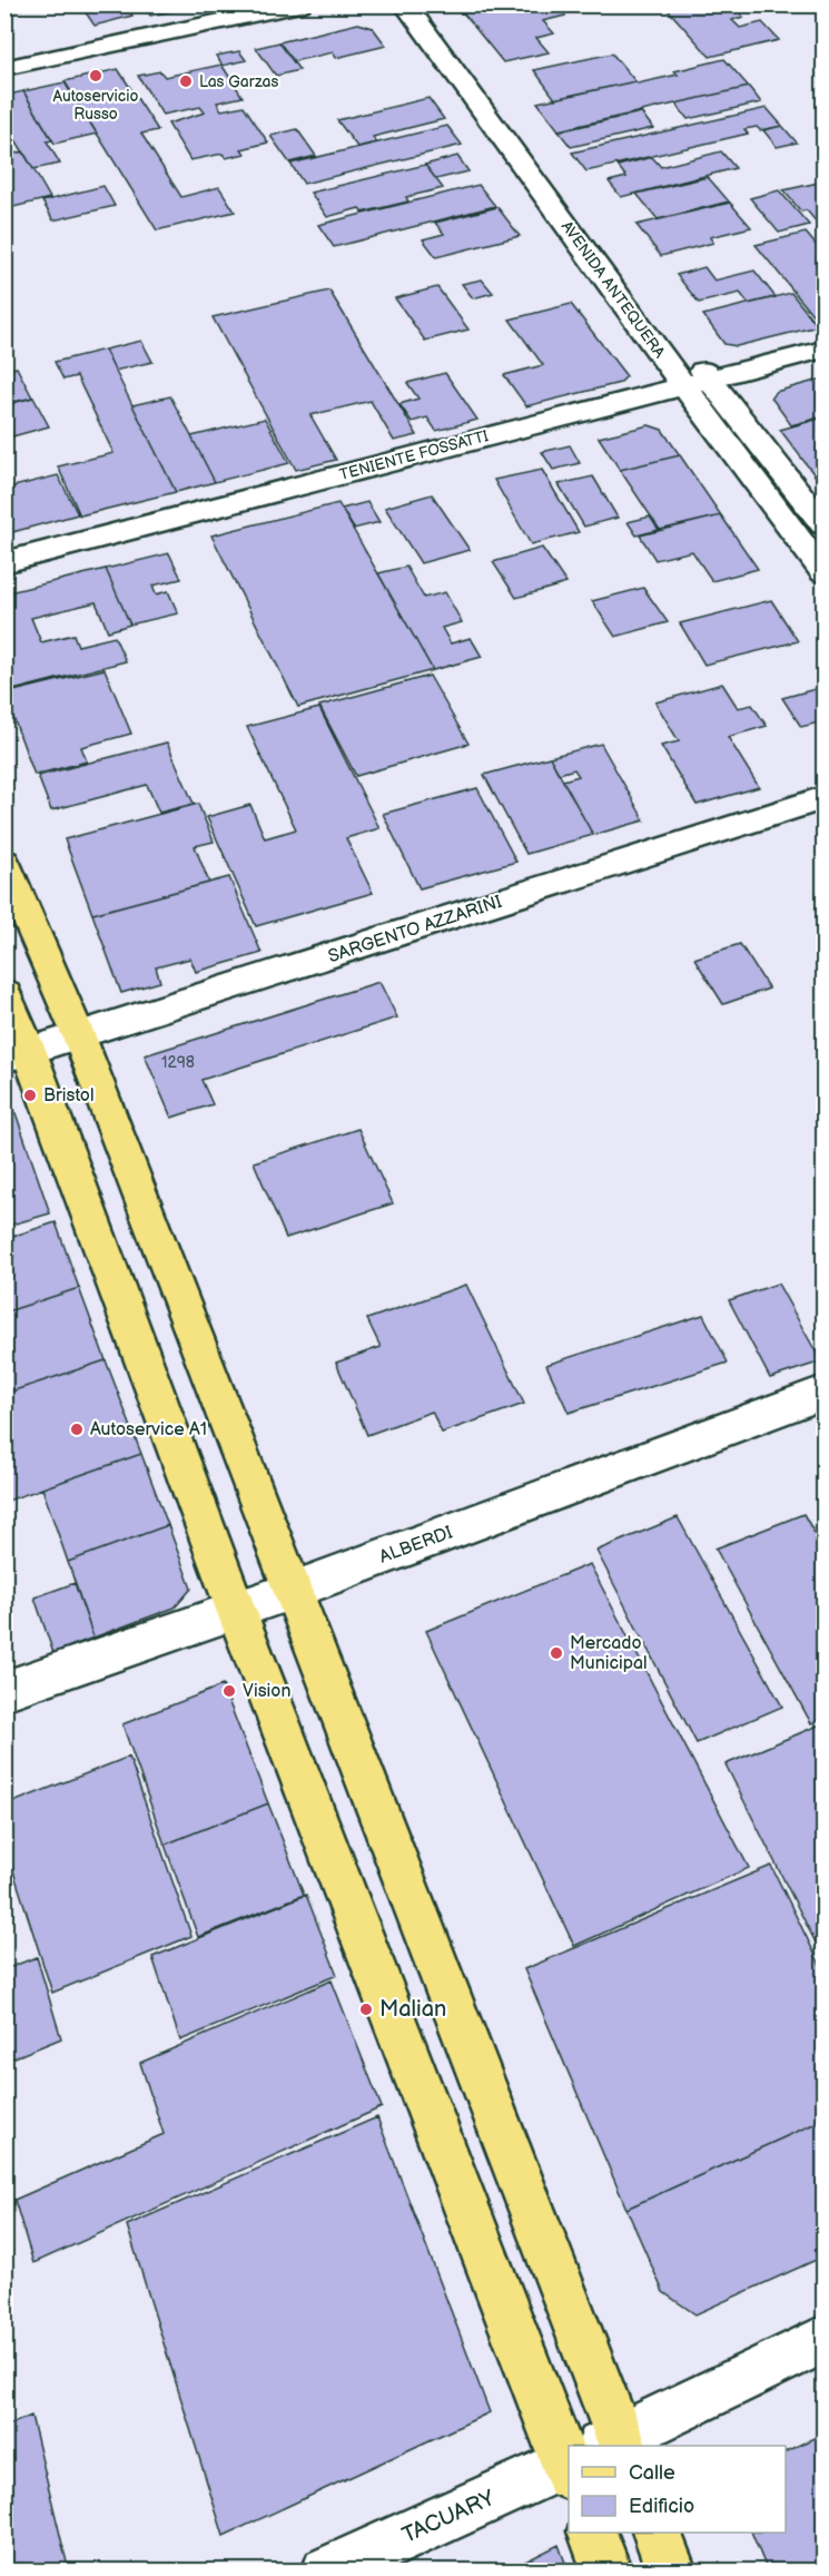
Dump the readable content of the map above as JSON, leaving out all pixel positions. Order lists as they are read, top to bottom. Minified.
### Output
{"streets":{"street":["AVENIDA ANTEQUERA","TENIENTE FOSSATTI","SARGENTO AZZARINI","ALBERDI","TACUARY"]},"crossings":[["AVENIDA ANTEQUERA","TENIENTE FOSSATTI"]],"places":["Autoservicio Russo","Las Garzas","Bristol","Autoservice A1","Mercado Municipal","Vision","Malian"],"house_numbers":["1298"],"legend":["Calle","Edificio"]}
